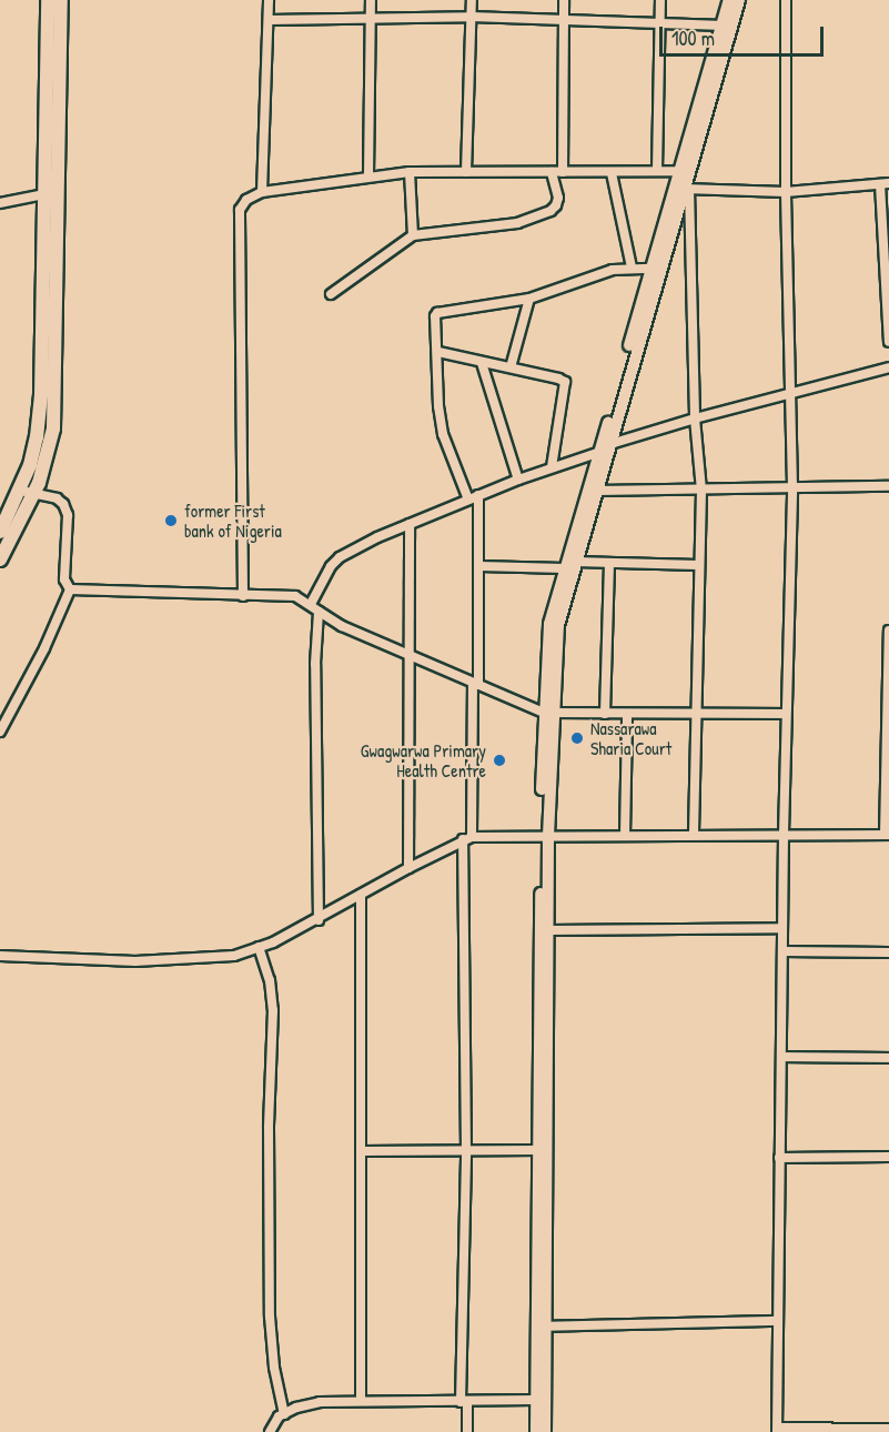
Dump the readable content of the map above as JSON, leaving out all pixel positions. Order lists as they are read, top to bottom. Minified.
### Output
{"places":["former First bank of Nigeria","Nassarawa Sharia Court","Gwagwarwa Primary Health Centre"],"scale_bar":"100 m"}
